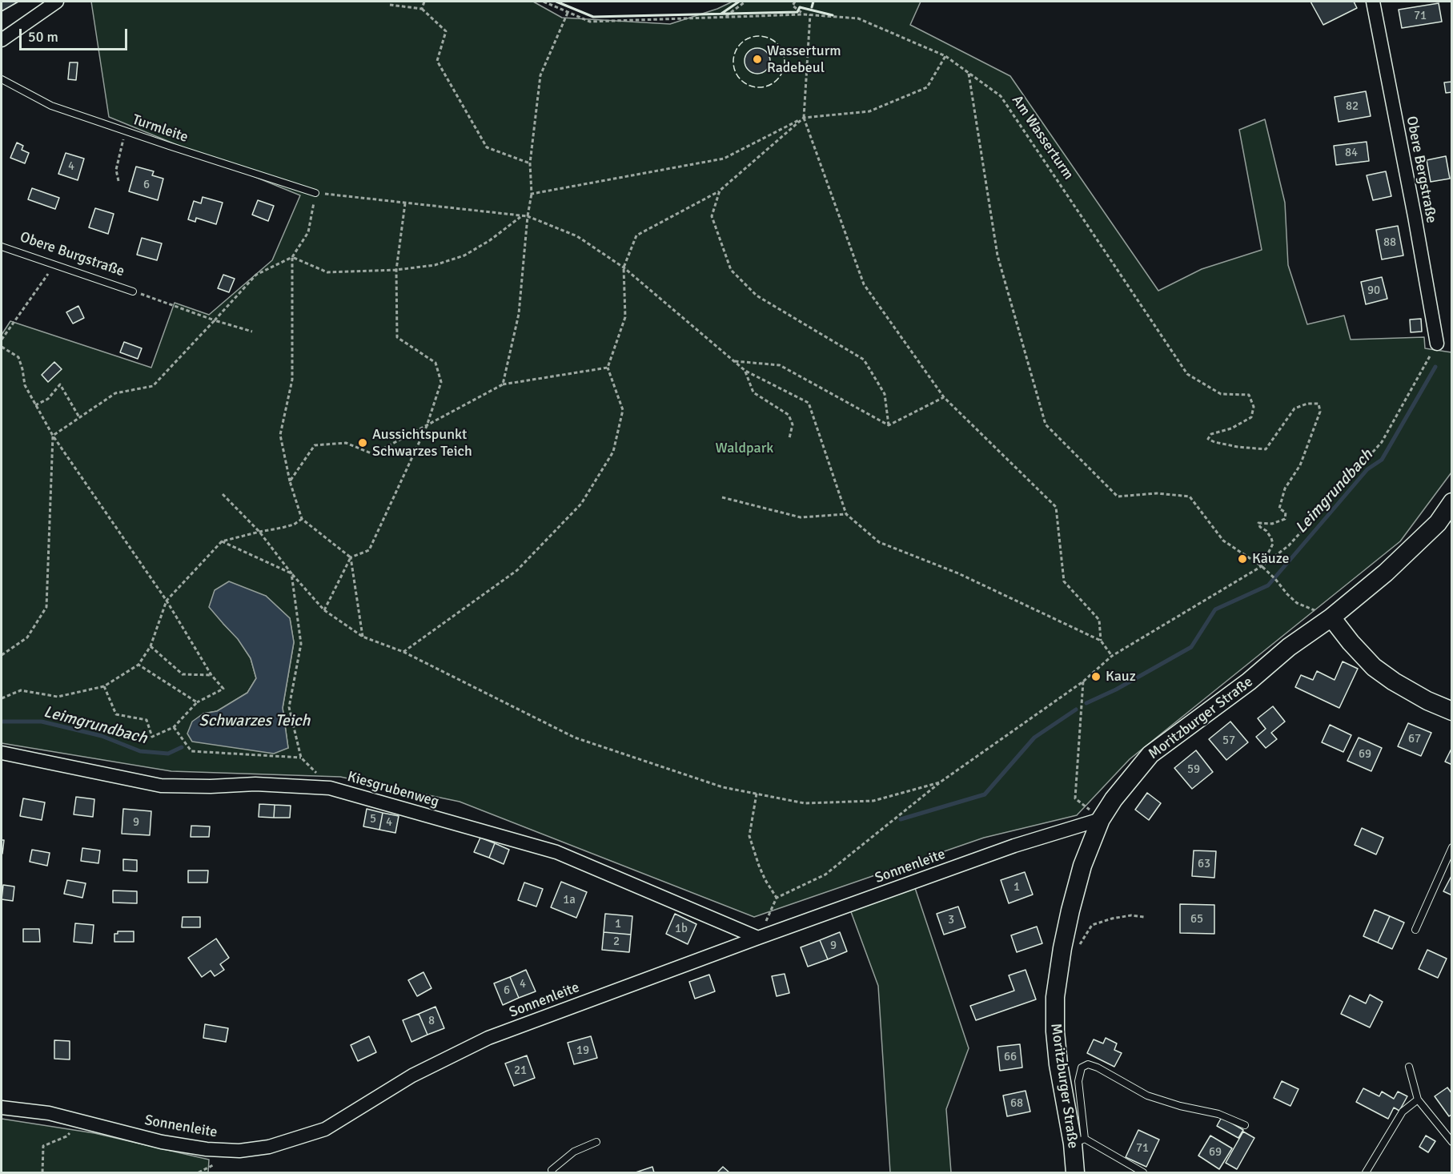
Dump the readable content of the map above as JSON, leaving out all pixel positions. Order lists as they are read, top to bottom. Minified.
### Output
{"streets":{"street":["Obere Bergstraße","Moritzburger Straße","Kiesgrubenweg","Sonnenleite"],"lane":["Turmleite","Obere Burgstraße"],"path":["Am Wasserturm"]},"crossings":[["Moritzburger Straße","Sonnenleite"],["Kiesgrubenweg","Sonnenleite"]],"water":["Leimgrundbach","Schwarzes Teich"],"parks":["Waldpark"],"places":["Wasserturm Radebeul","Aussichtspunkt Schwarzes Teich","Käuze","Kauz"],"house_numbers":["71","82","84","4","6","88","90","67","57","69","59","5","9","4","63","1","1a","65","3","1","1b","2","9","4","6","8","19","66","21","68","71","69"],"scale_bar":"50 m"}
